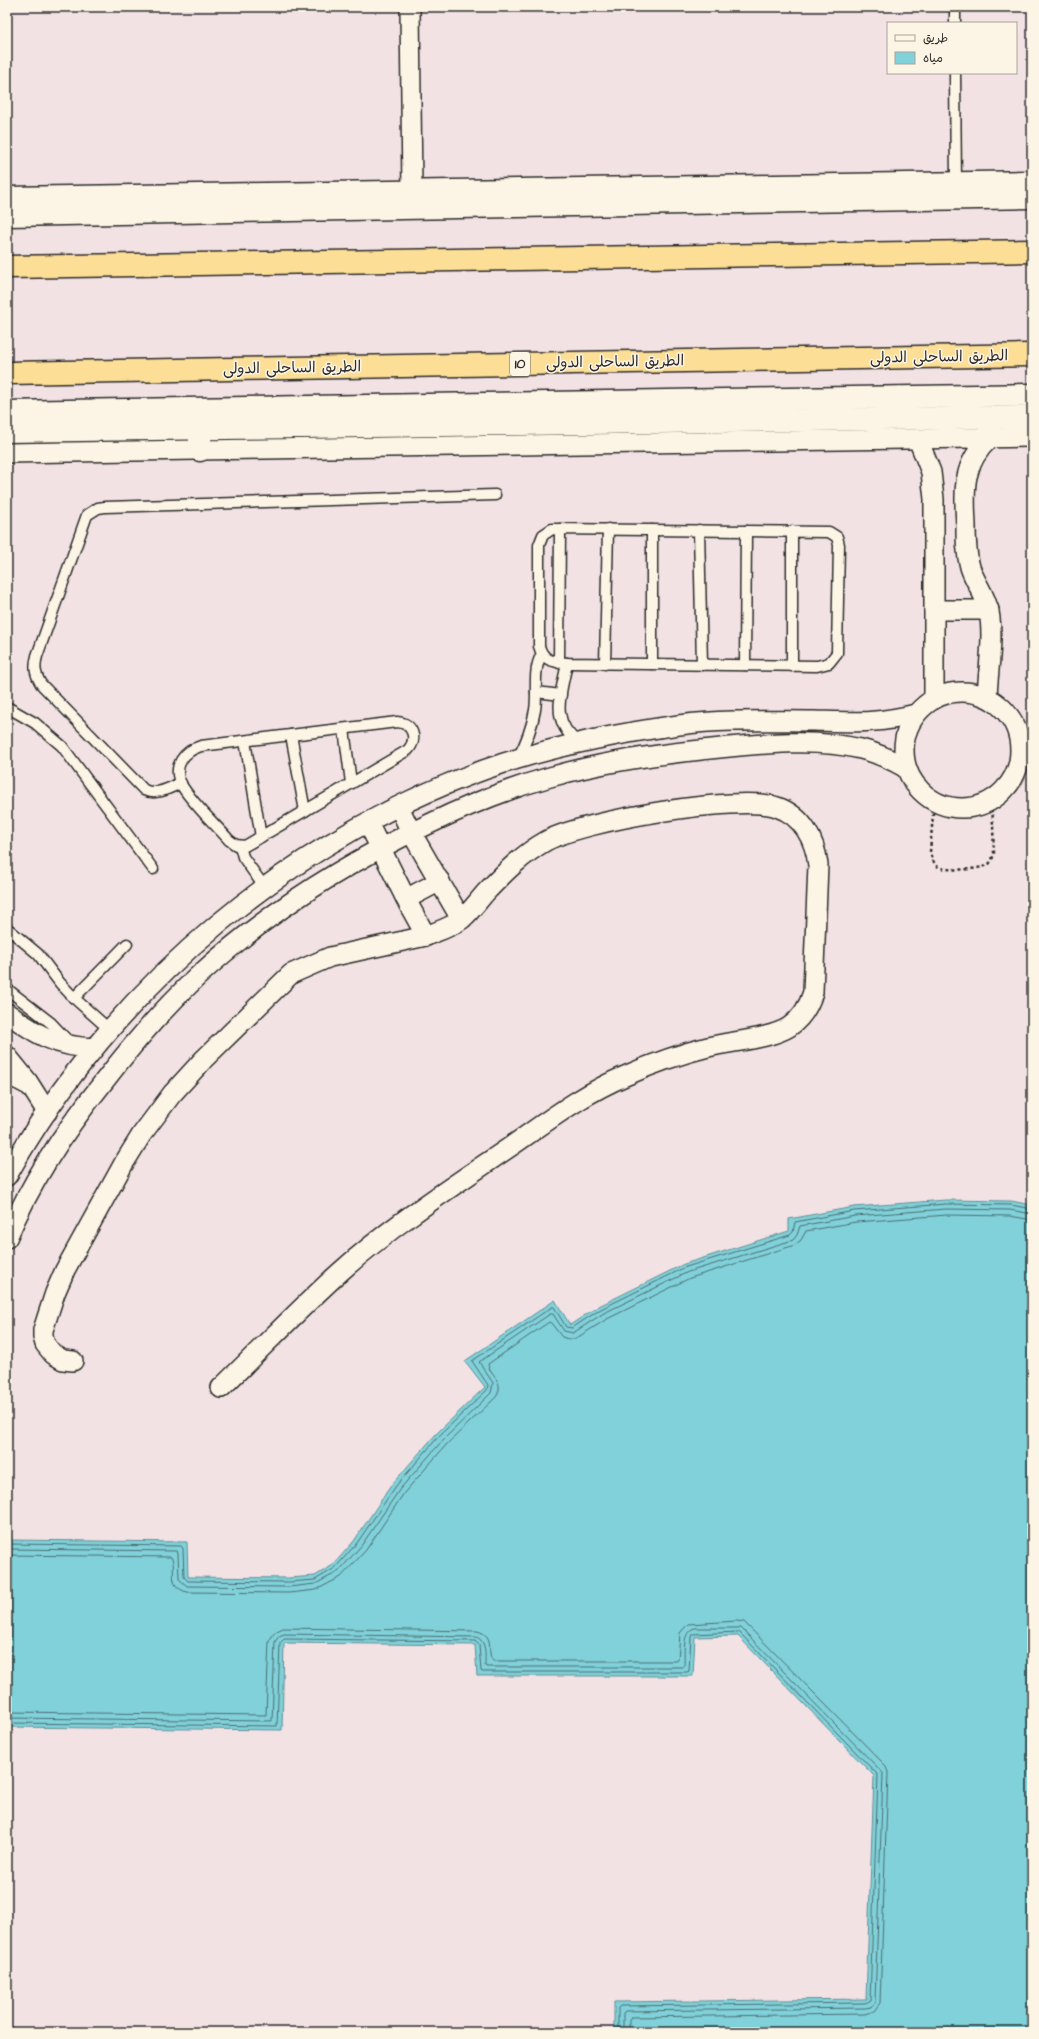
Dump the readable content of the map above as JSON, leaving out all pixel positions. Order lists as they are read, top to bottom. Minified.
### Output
{"streets":{"highway":["الطريق الساحلى الدولى","10"]},"legend":["طريق","مياه"]}
